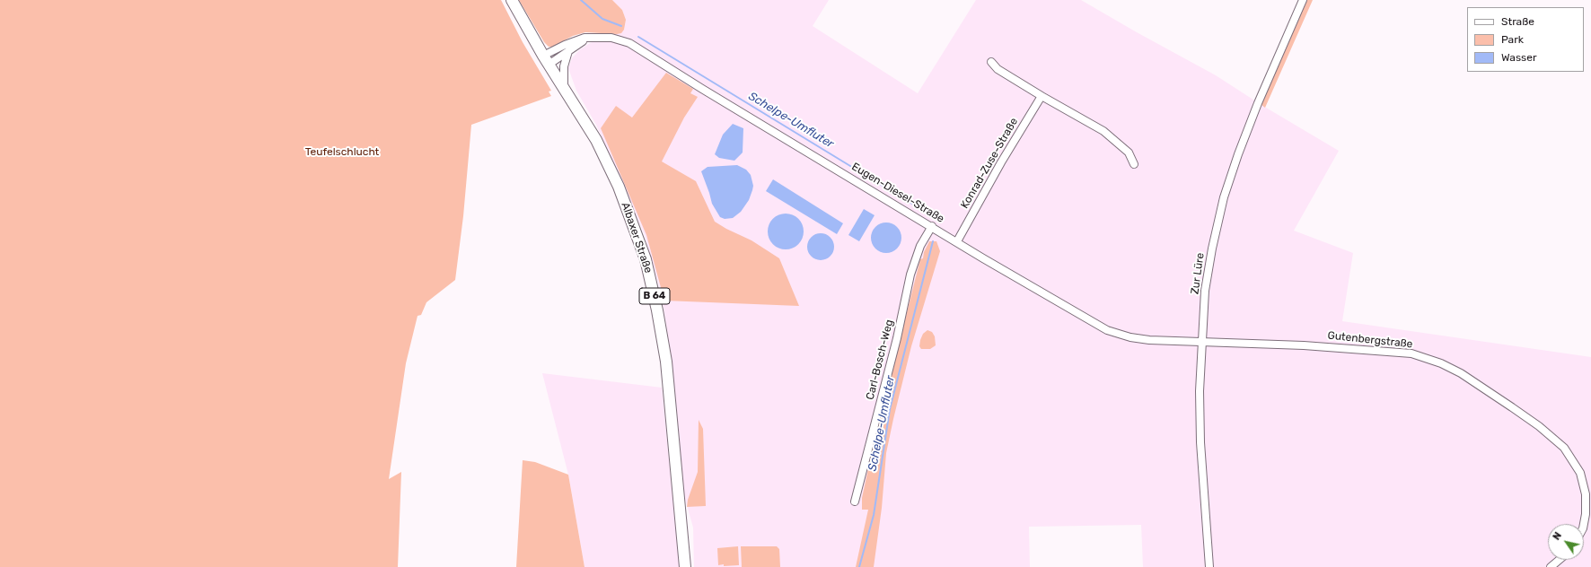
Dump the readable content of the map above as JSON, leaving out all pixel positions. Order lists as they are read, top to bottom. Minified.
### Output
{"streets":{"main road":["Albaxer Straße","B 64"],"street":["Konrad-Zuse-Straße","Eugen-Diesel-Straße","Zur Lüre","Gutenbergstraße","Carl-Bosch-Weg"]},"crossings":[["Konrad-Zuse-Straße","Eugen-Diesel-Straße"],["Eugen-Diesel-Straße","Albaxer Straße"],["Eugen-Diesel-Straße","Zur Lüre"],["Eugen-Diesel-Straße","Gutenbergstraße"],["Eugen-Diesel-Straße","Carl-Bosch-Weg"],["Zur Lüre","Gutenbergstraße"]],"water":["Schelpe-Umfluter"],"parks":["Teufelschlucht"],"legend":["Straße","Park","Wasser"],"north":"top left"}
